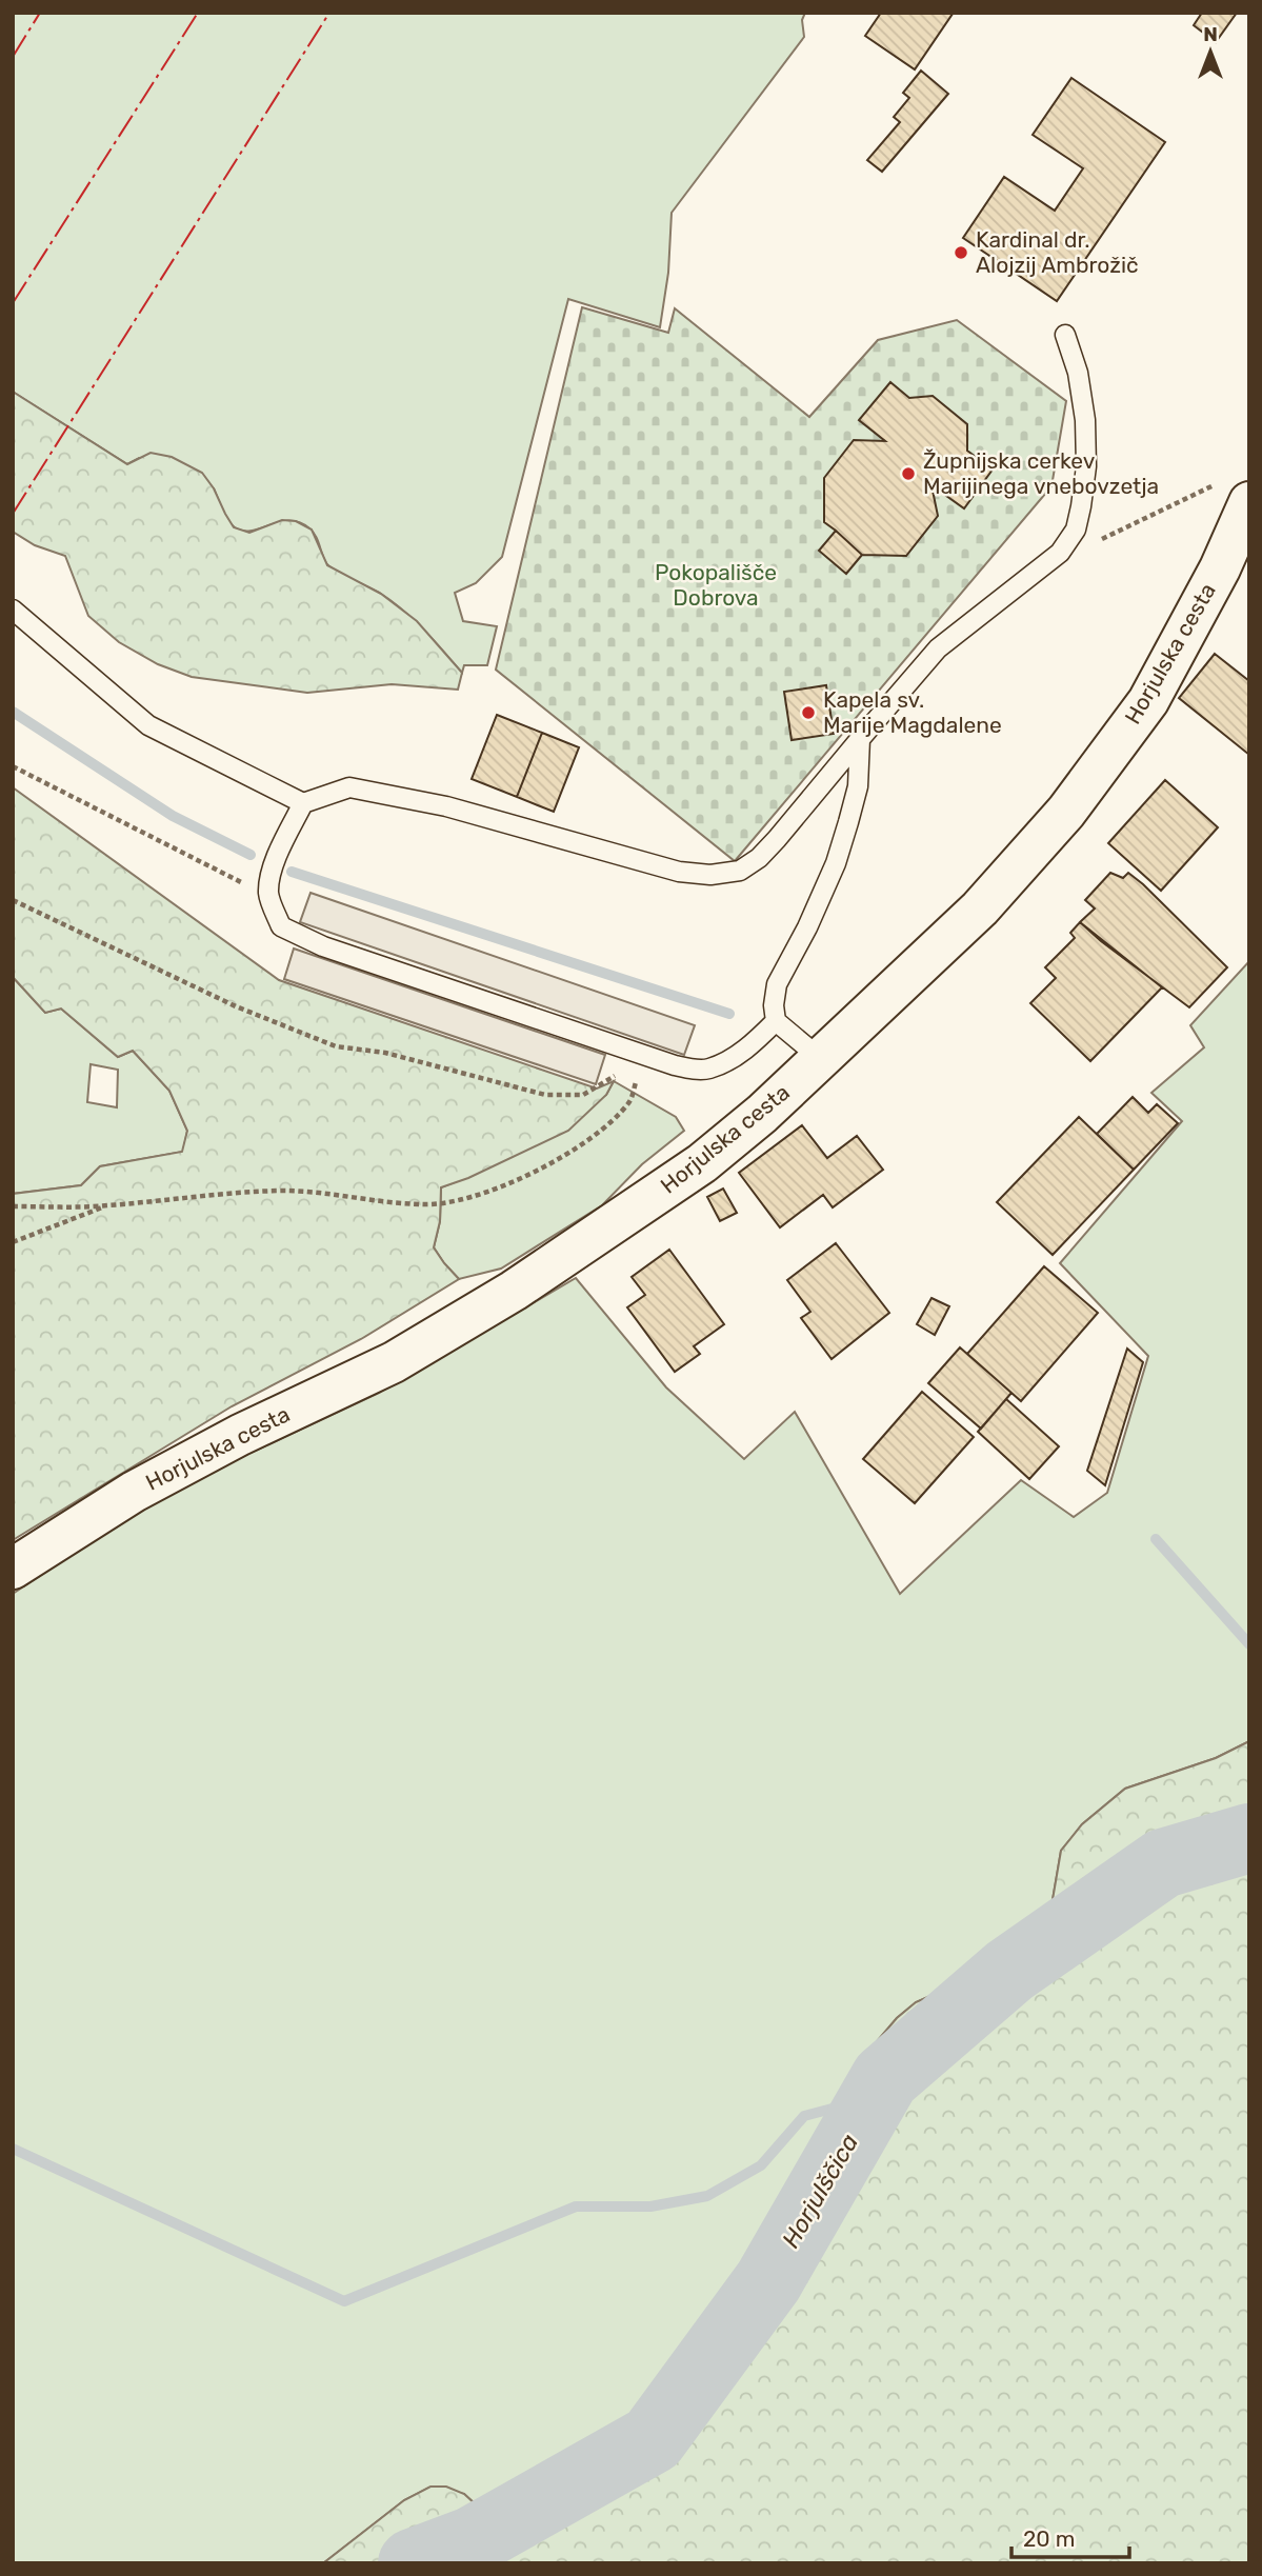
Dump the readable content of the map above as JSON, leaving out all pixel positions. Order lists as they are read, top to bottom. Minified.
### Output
{"streets":{"street":["Horjulska cesta"]},"water":["Horjulščica"],"parks":["Pokopališče Dobrova"],"places":["Kardinal dr. Alojzij Ambrožič","Župnijska cerkev Marijinega vnebovzetja","Kapela sv. Marije Magdalene"],"scale_bar":"20 m","north":"top"}
